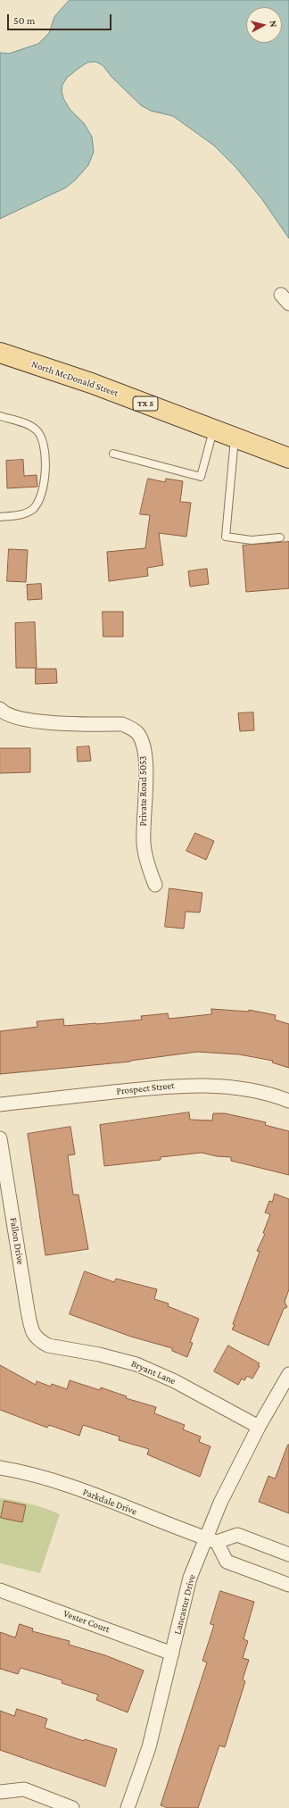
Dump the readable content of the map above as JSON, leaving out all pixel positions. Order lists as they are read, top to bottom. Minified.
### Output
{"streets":{"main road":["North McDonald Street","TX 5"],"street":["Private Road 5053","Prospect Street","Fallon Drive","Bryant Lane","Parkdale Drive","Lancaster Drive","Vester Court"]},"crossings":[["Fallon Drive","Bryant Lane"],["Bryant Lane","Lancaster Drive"],["Parkdale Drive","Lancaster Drive"],["Lancaster Drive","Vester Court"]],"scale_bar":"50 m","north":"right"}
